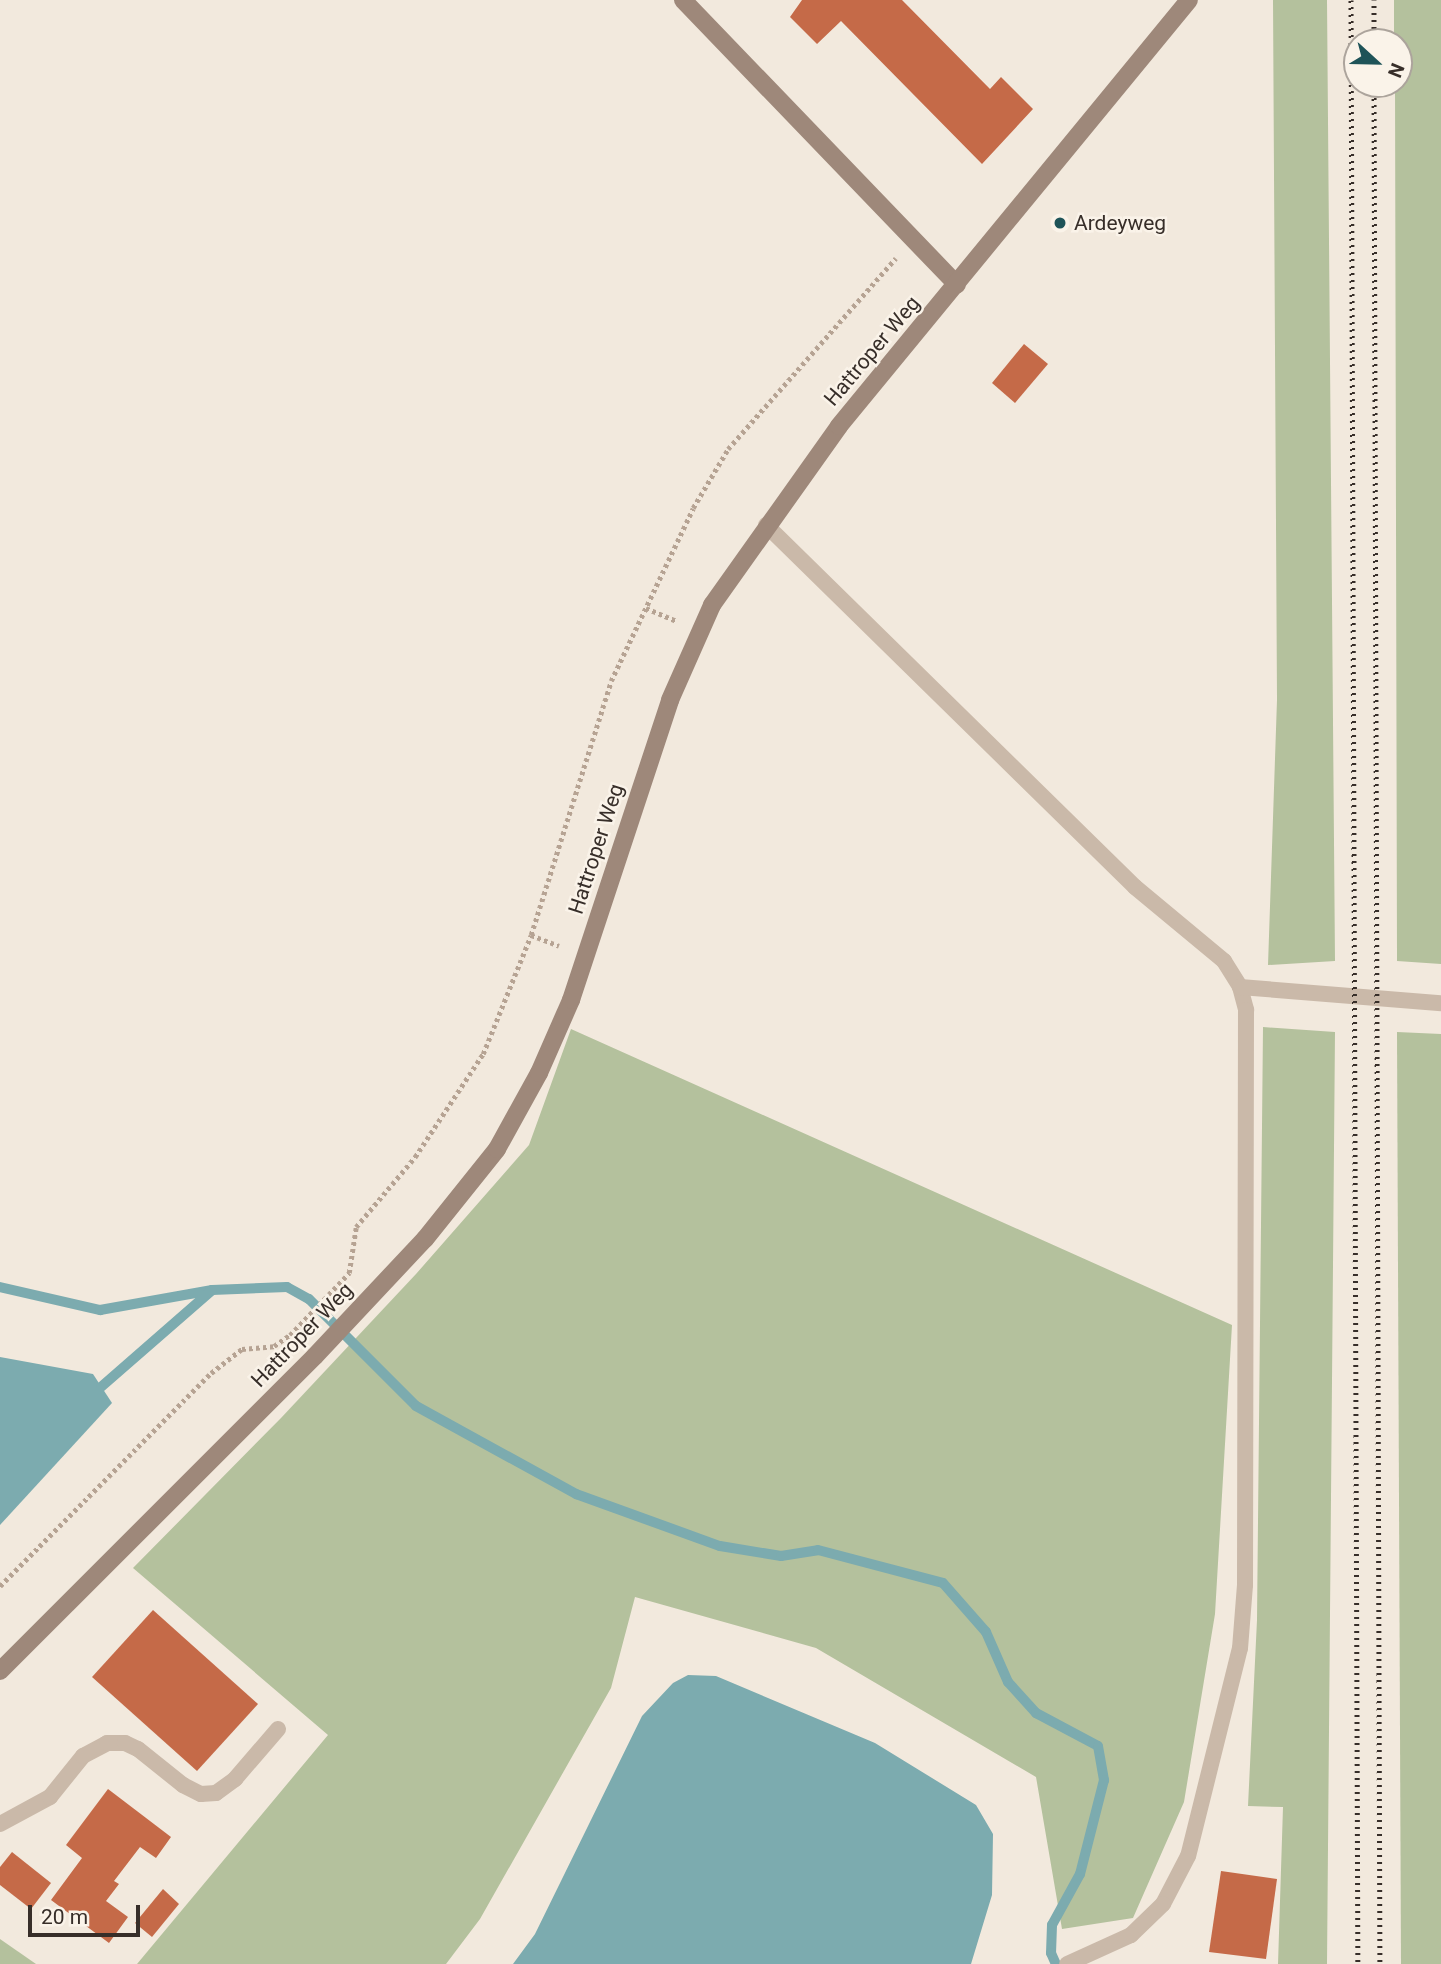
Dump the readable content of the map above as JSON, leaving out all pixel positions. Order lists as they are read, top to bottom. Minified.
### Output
{"streets":{"main road":["Hattroper Weg"]},"places":["Ardeyweg"],"scale_bar":"20 m","north":"right"}
